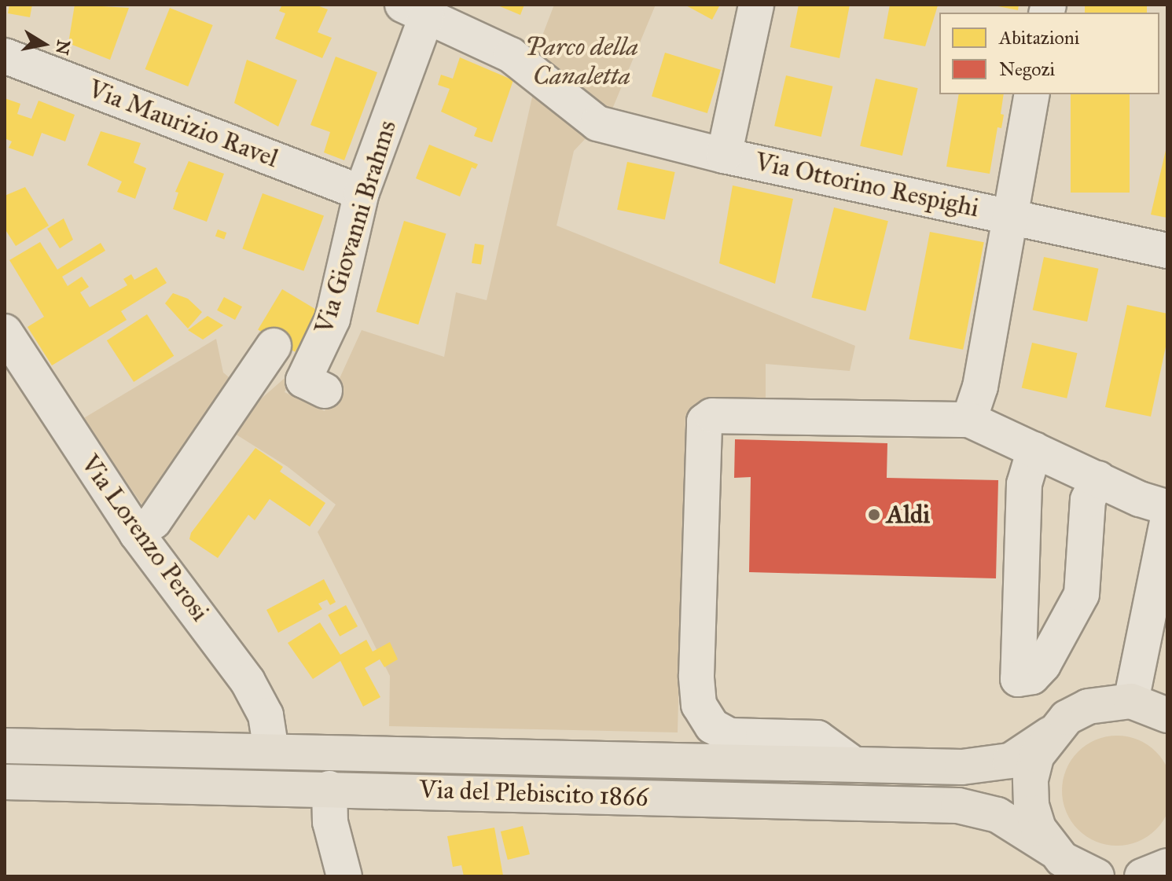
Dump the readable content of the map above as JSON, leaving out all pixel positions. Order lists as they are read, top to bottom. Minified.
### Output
{"streets":{"main road":["Via del Plebiscito 1866"],"street":["Via Maurizio Ravel","Via Ottorino Respighi","Via Giovanni Brahms","Via Lorenzo Perosi"]},"crossings":[["Via Maurizio Ravel","Via Giovanni Brahms"],["Via Ottorino Respighi","Via Giovanni Brahms"],["Via Lorenzo Perosi","Via del Plebiscito 1866"]],"parks":["Parco della Canaletta"],"places":["Aldi"],"legend":["Abitazioni","Negozi"],"north":"right"}
